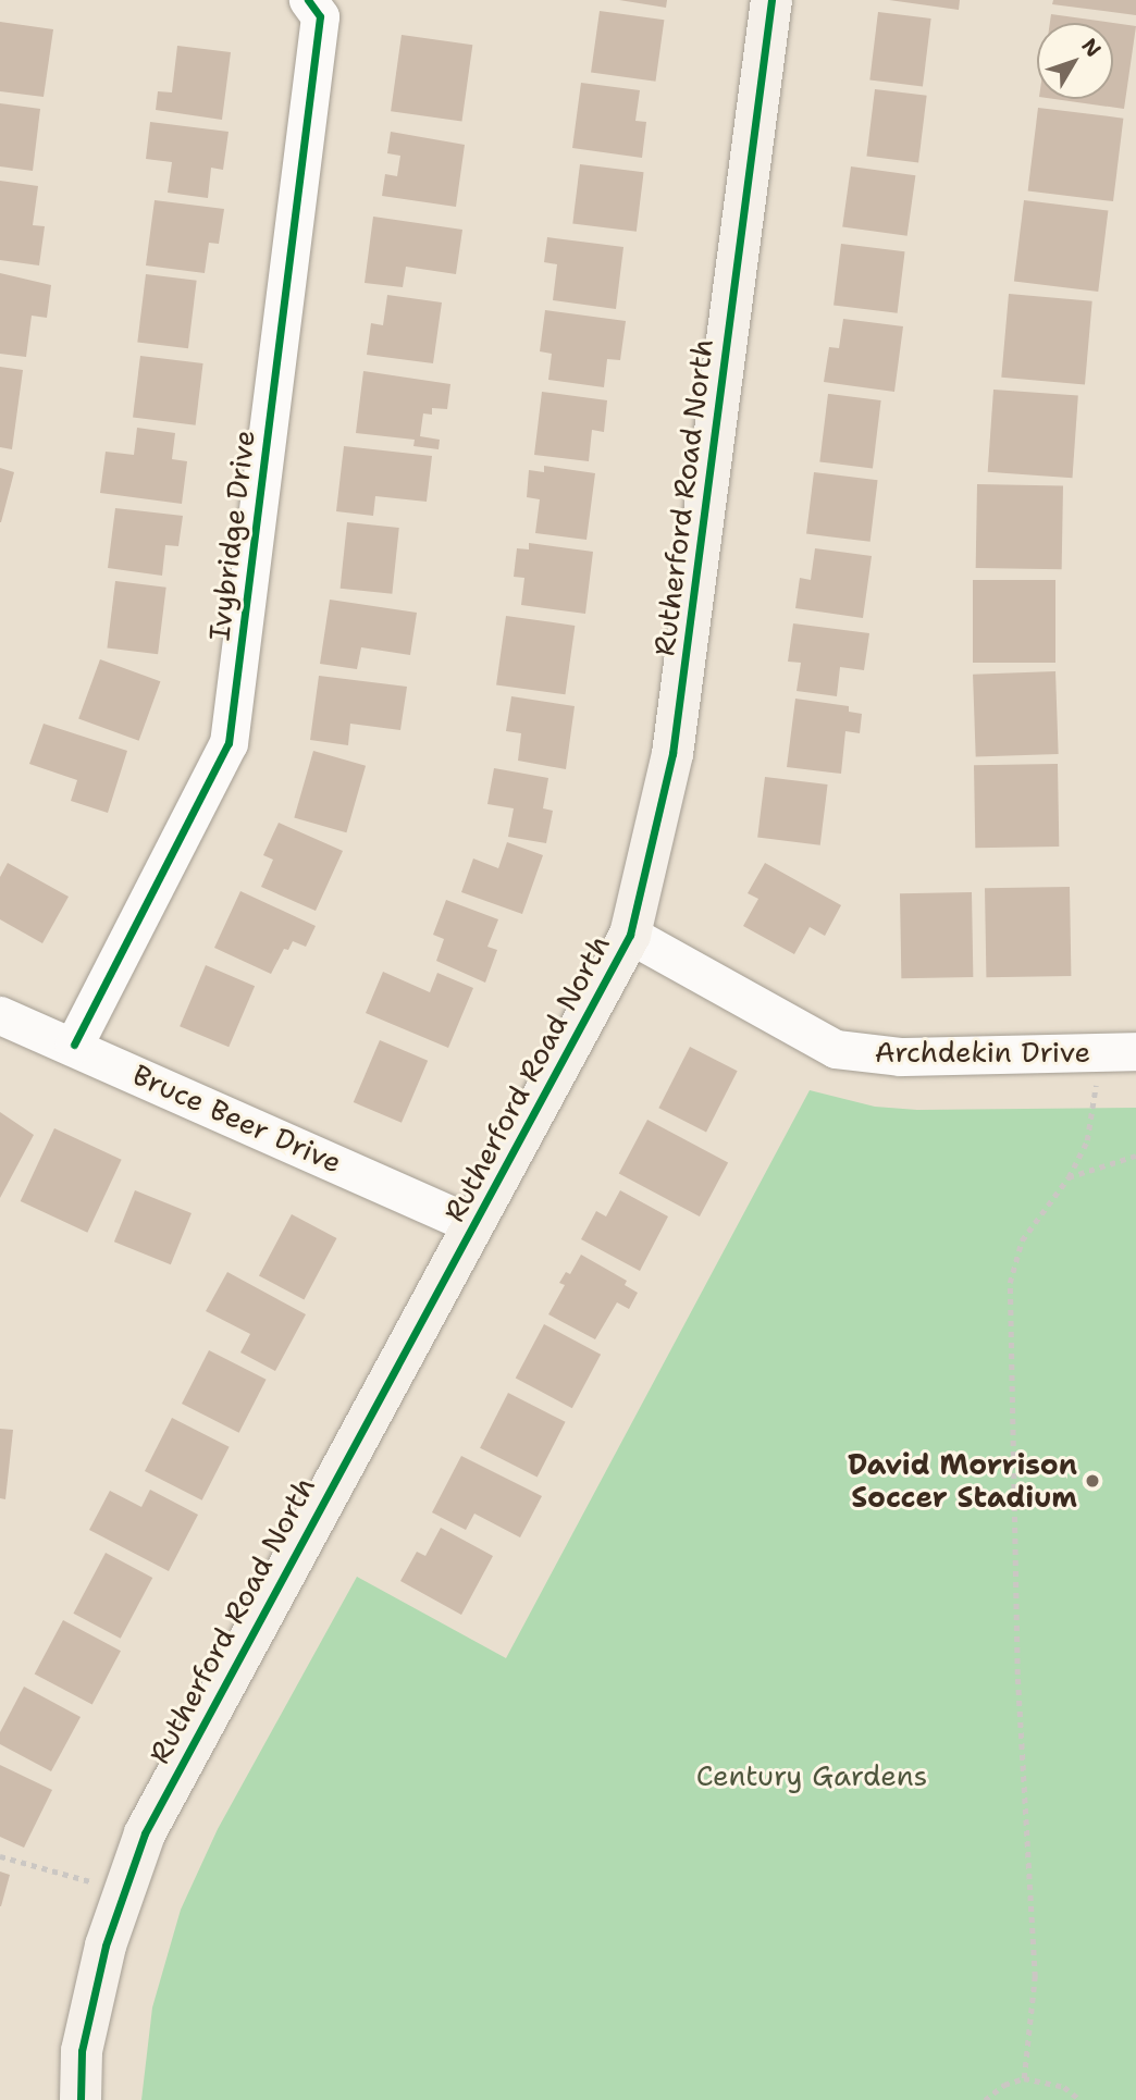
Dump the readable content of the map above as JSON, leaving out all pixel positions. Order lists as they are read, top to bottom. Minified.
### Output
{"streets":{"street":["Rutherford Road North","Ivybridge Drive","Archdekin Drive","Bruce Beer Drive"]},"crossings":[["Rutherford Road North","Archdekin Drive"],["Rutherford Road North","Bruce Beer Drive"],["Ivybridge Drive","Bruce Beer Drive"]],"parks":["Century Gardens"],"places":["David Morrison Soccer Stadium"],"north":"top right"}
